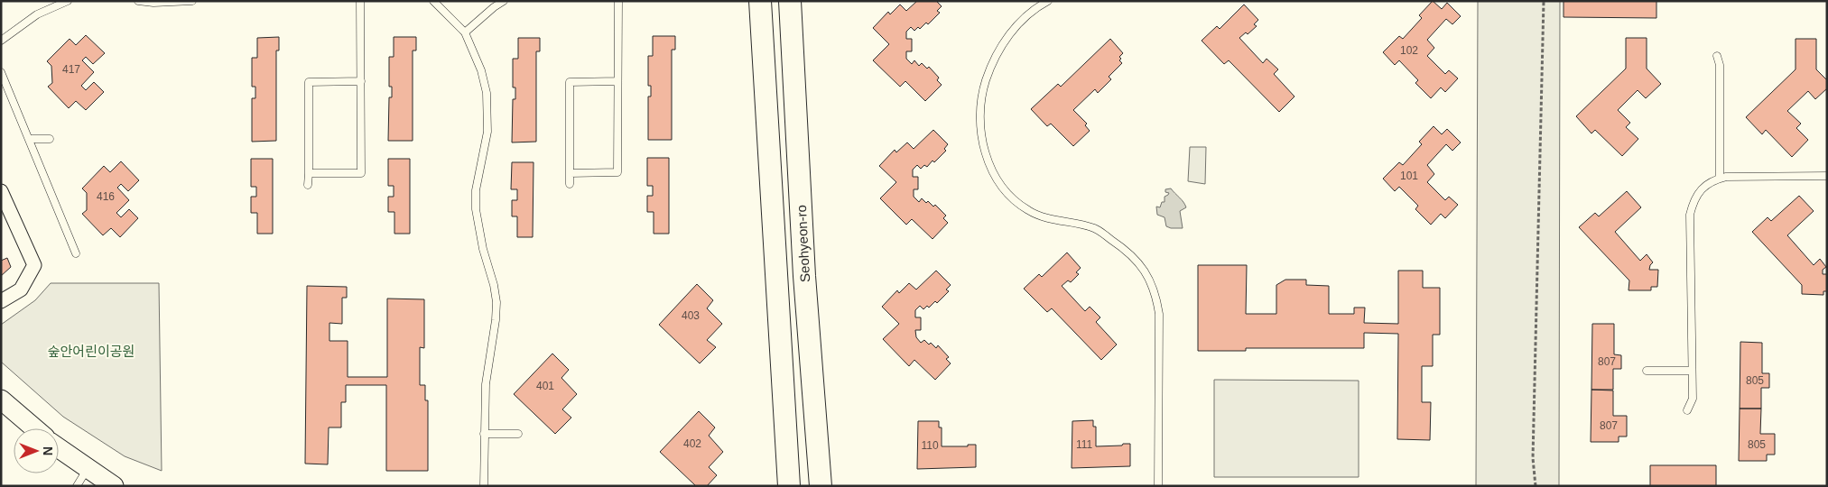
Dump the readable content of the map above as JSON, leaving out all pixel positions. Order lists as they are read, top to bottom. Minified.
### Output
{"streets":{"main road":["Seohyeon-ro"]},"parks":["숲안어린이공원"],"house_numbers":["102","417","101","416","403","807","805","401","807","402","111","805","110"],"north":"right"}
